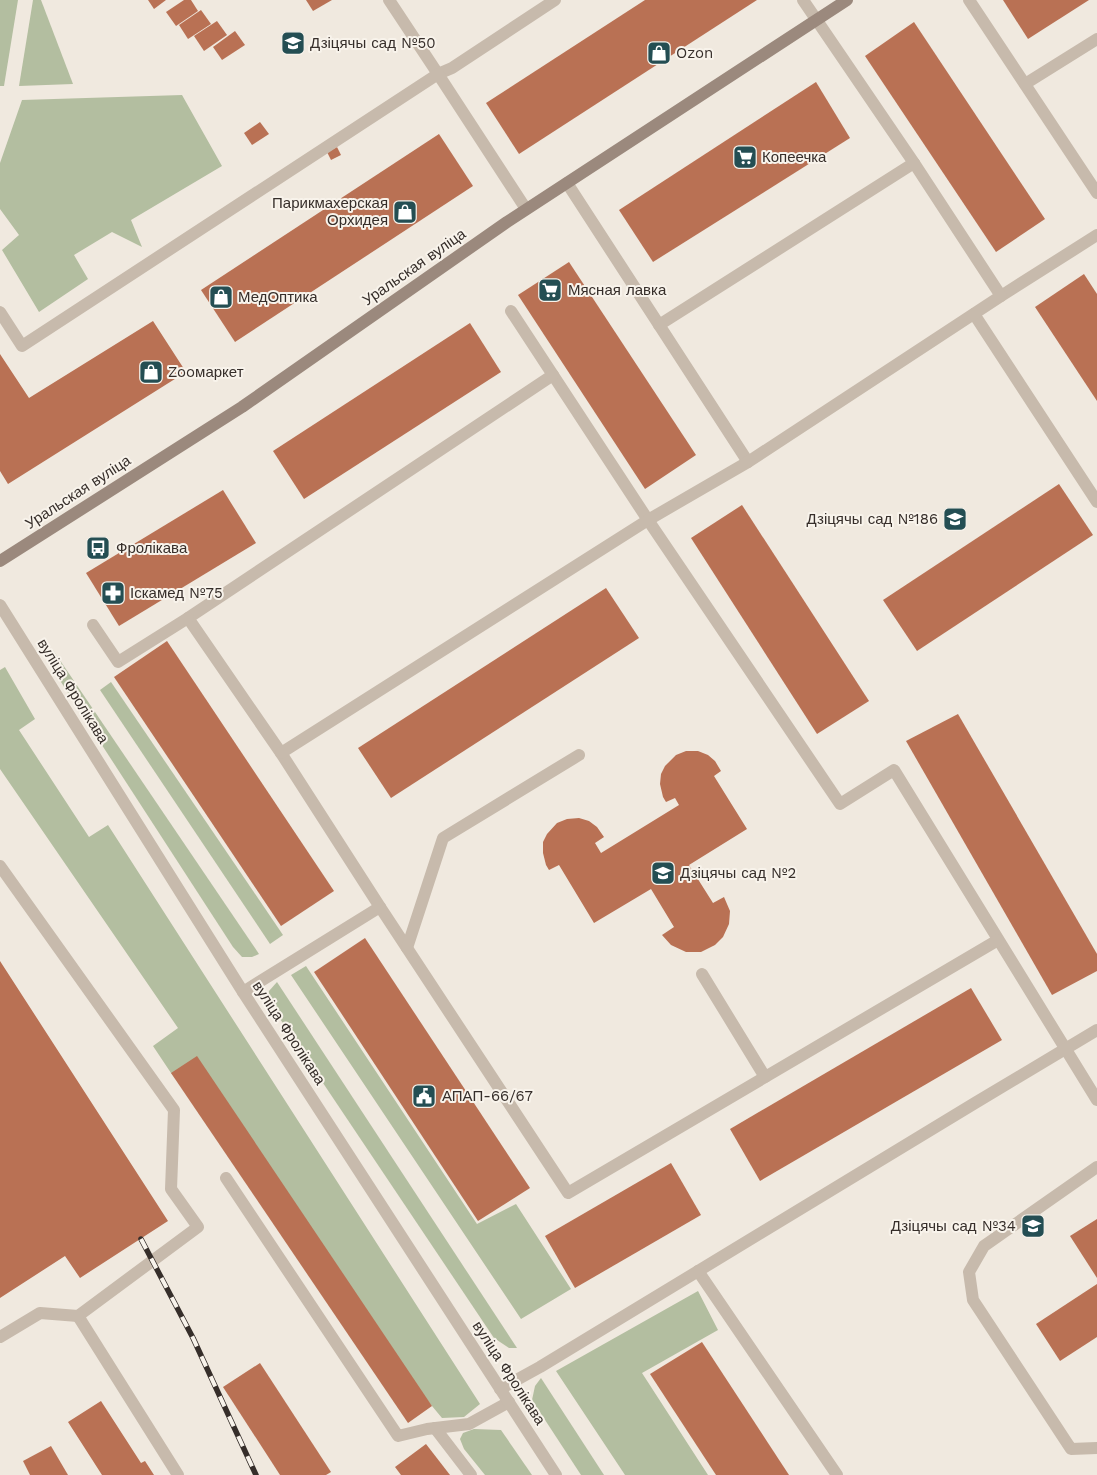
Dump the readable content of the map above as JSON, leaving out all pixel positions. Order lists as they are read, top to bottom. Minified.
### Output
{"streets":{"street":["Уральская вуліца","вуліца Фролікава"]},"places":{"school or university":["Дзіцячы сад №50","Дзіцячы сад №186","Дзіцячы сад №2","Дзіцячы сад №34"],"shop":["Ozon","Парикмахерская Орхидея","МедОптика","Zooмаркет"],"supermarket":["Копеечка","Мясная лавка"],"bus stop":["Фролікава"],"pharmacy":["Іскамед №75"],"public building":["АПАП-66/67"]}}
